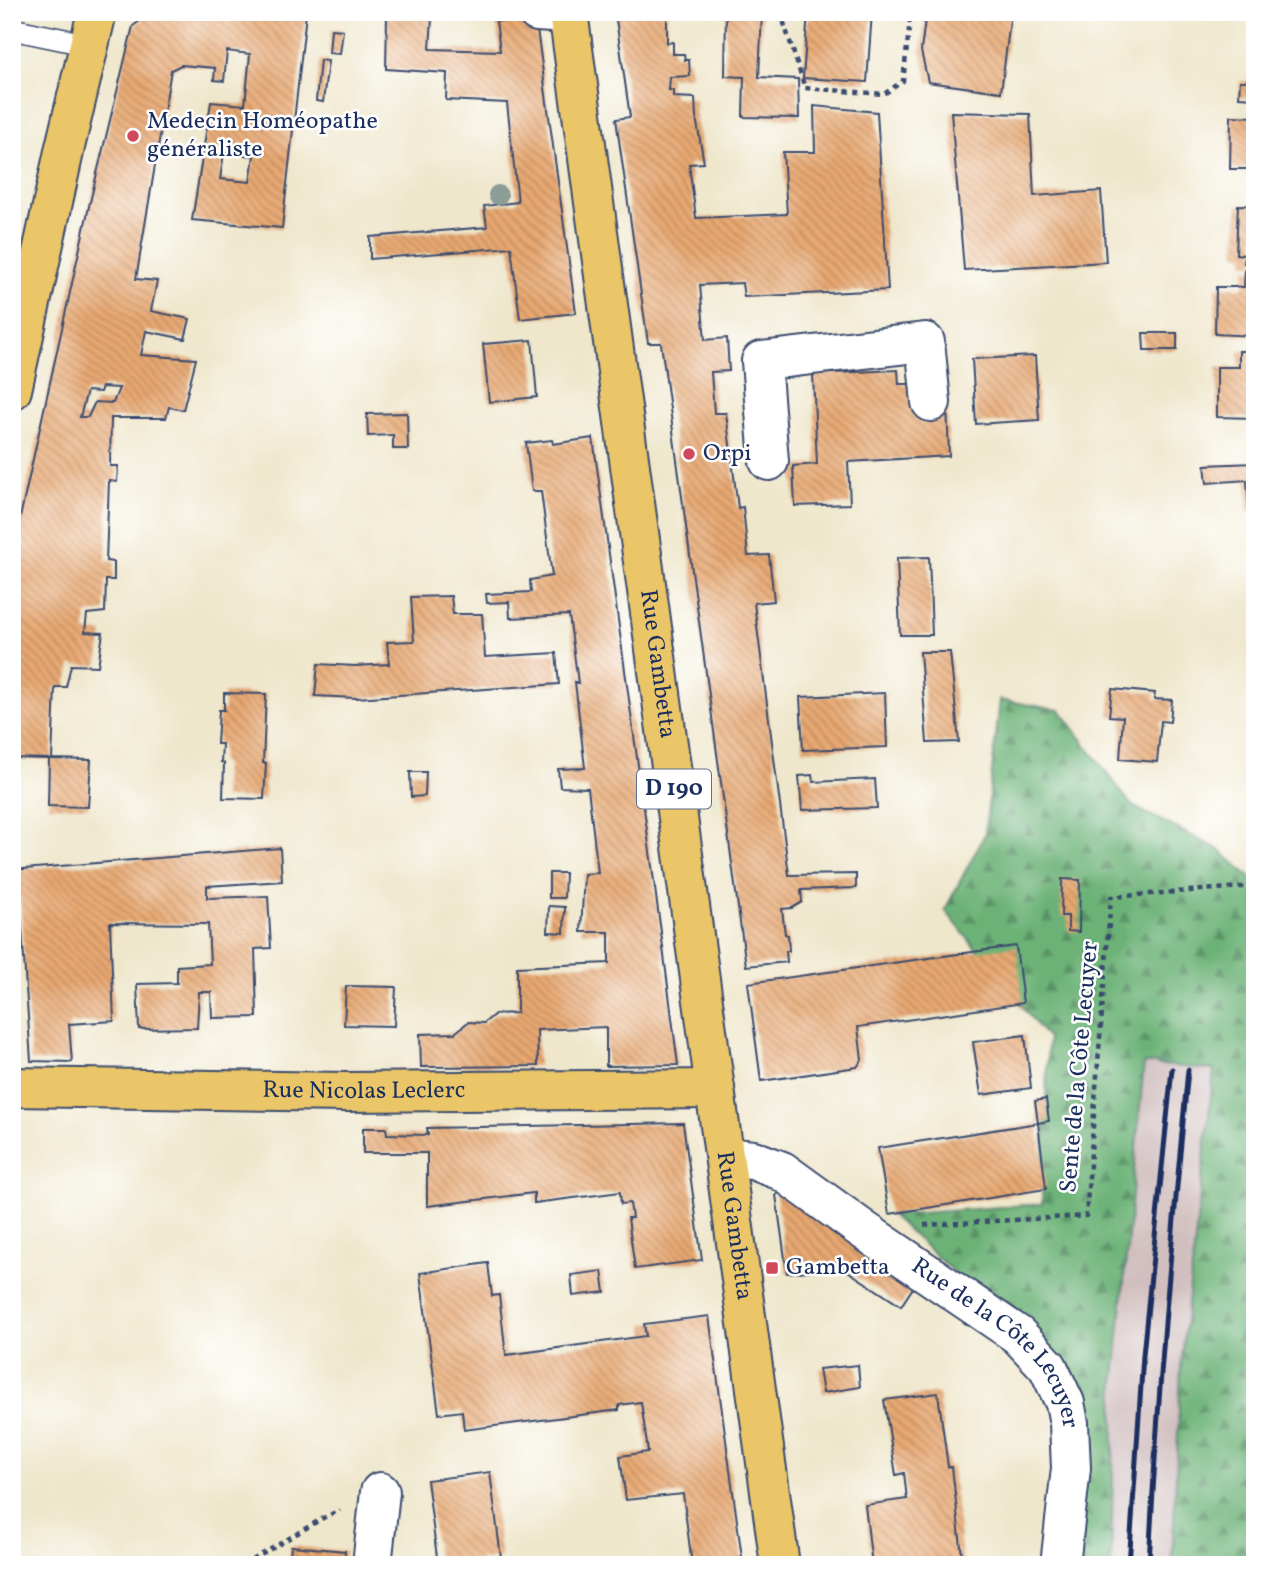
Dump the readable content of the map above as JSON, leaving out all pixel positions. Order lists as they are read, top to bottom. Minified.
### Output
{"streets":{"main road":["Rue Gambetta","D 190","Rue Nicolas Leclerc"],"street":["Rue de la Côte Lecuyer"],"path":["Sente de la Côte Lecuyer"]},"crossings":[["Rue Gambetta","Rue Nicolas Leclerc"],["Rue Gambetta","Rue de la Côte Lecuyer"]],"places":{"other":["Medecin Homéopathe généraliste","Orpi"],"transit":["Gambetta"]}}
